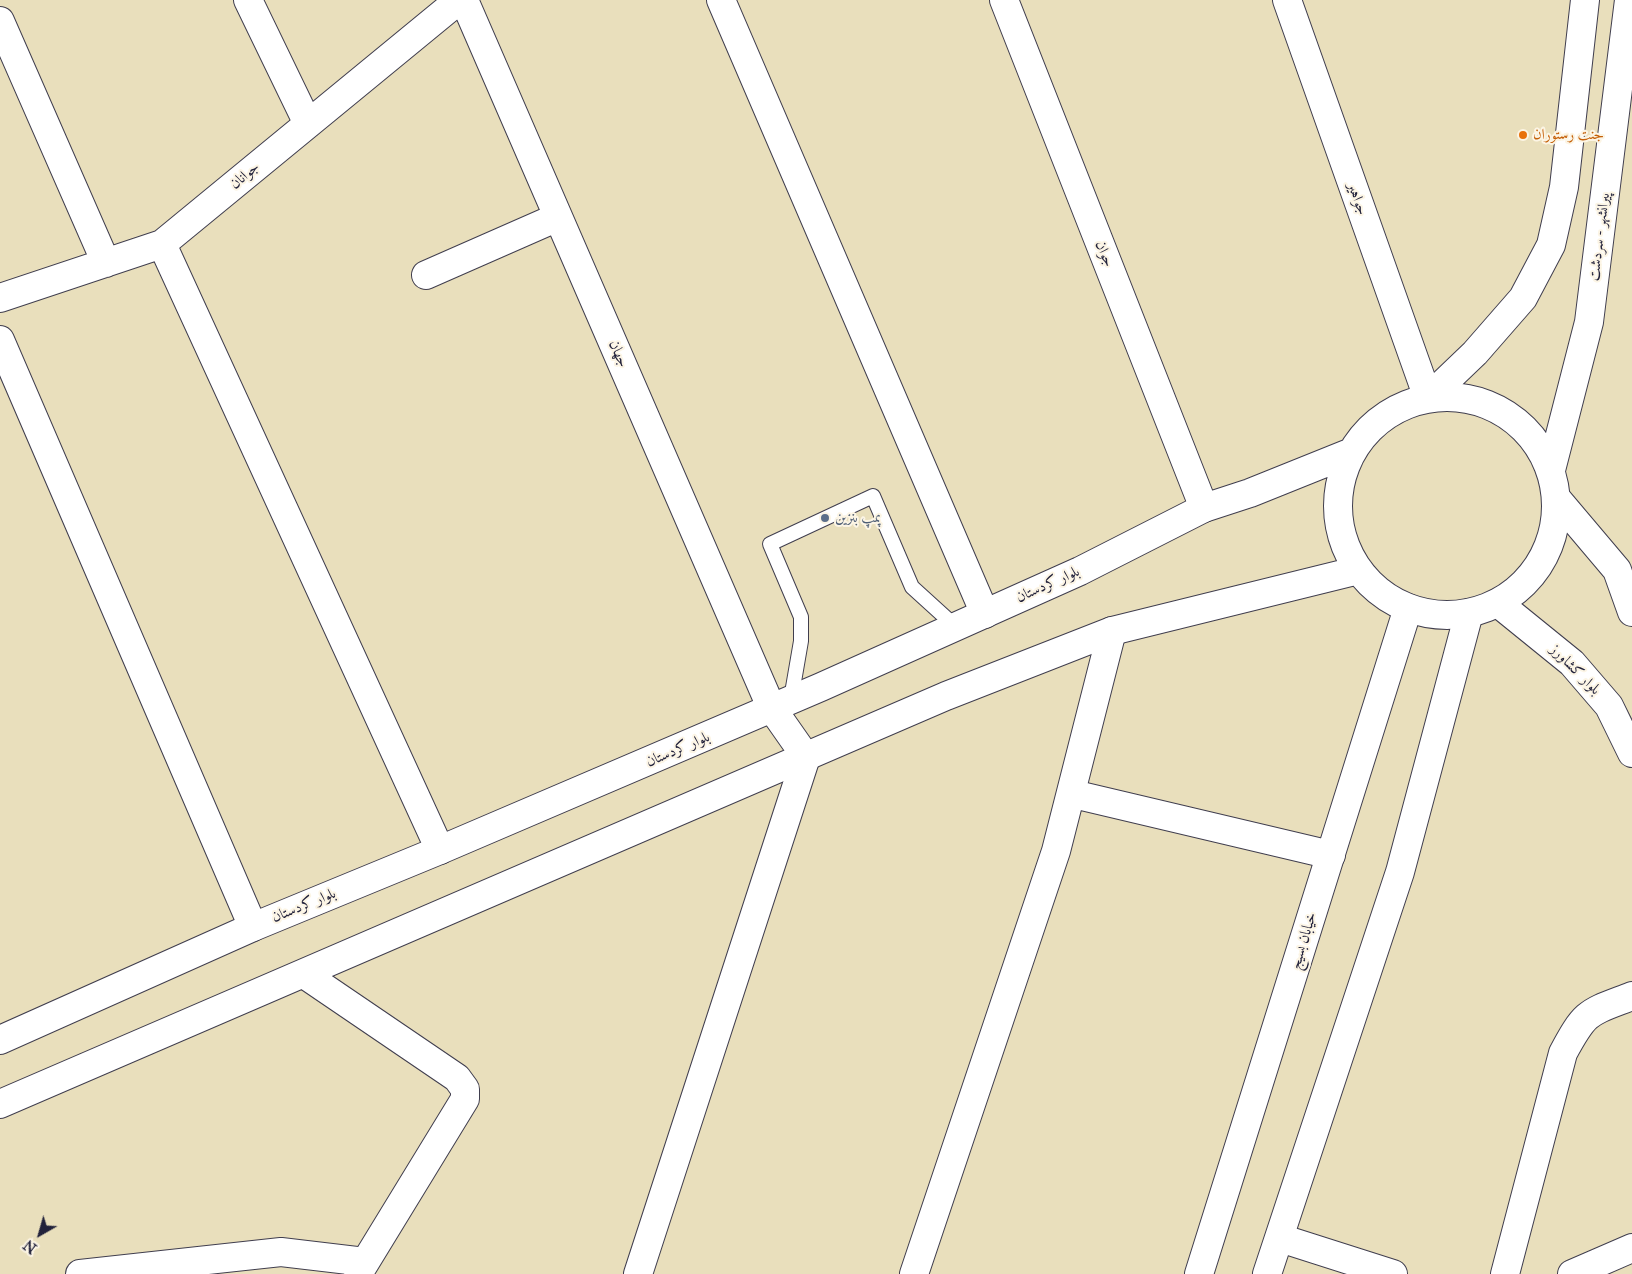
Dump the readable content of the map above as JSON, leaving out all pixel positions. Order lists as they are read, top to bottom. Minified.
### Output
{"streets":{"street":["جوانان","جواهیر","پیرانشهر - سردشت","جوان","جهان","بلوار کردستان","بلوار کشاورز","خیابان بسیج"]},"crossings":[["جوان","بلوار کردستان"],["جهان","بلوار کردستان"]],"places":["جنت رستوران","پمپ بنزین"],"north":"bottom left"}
